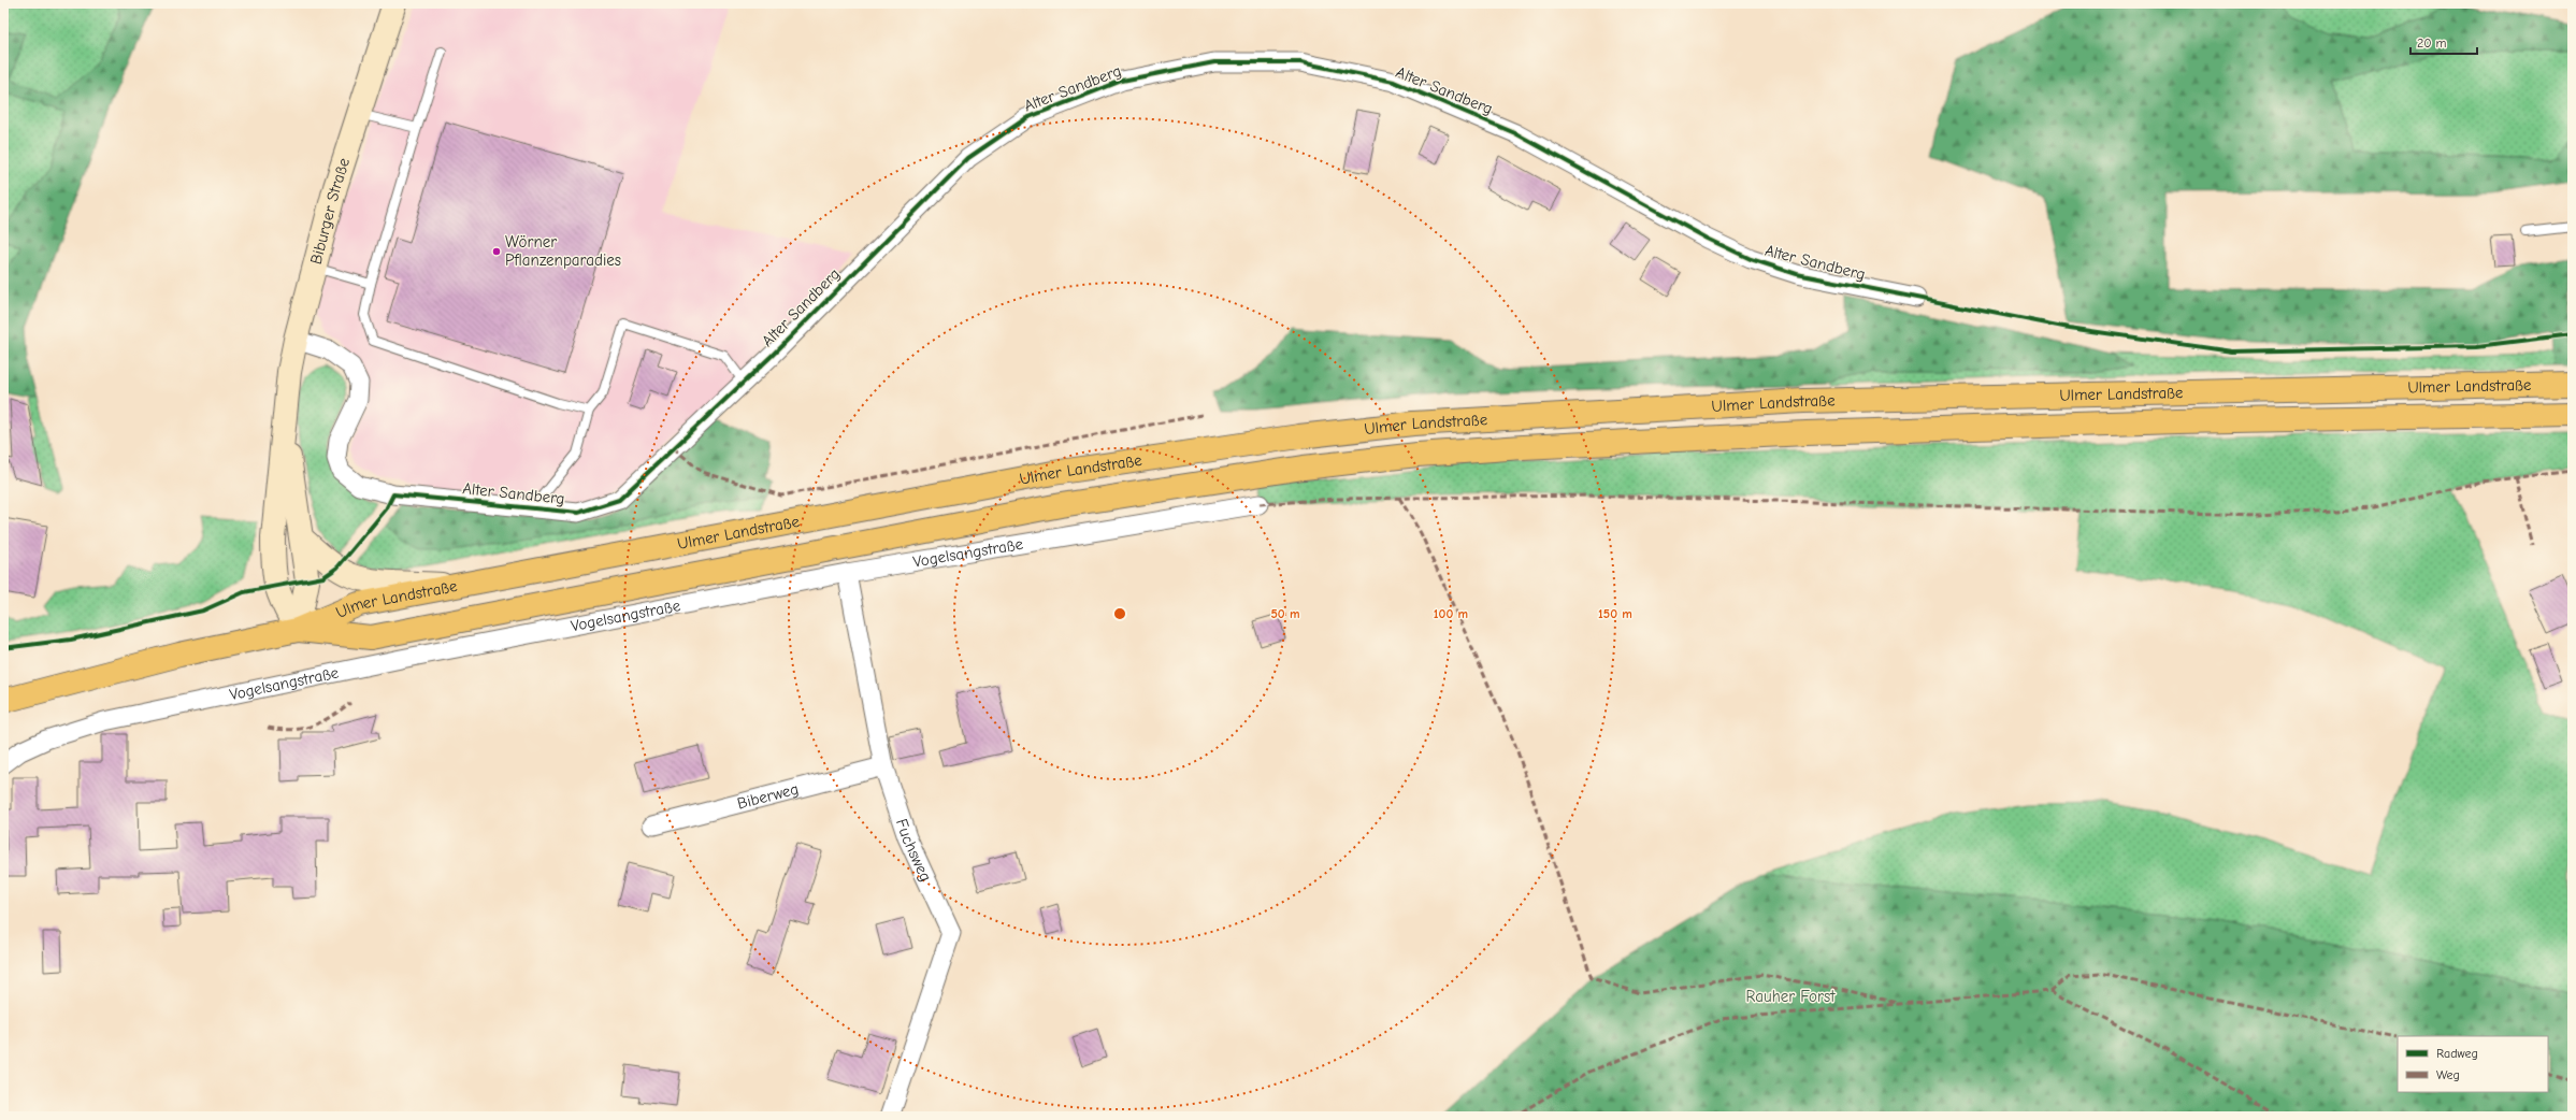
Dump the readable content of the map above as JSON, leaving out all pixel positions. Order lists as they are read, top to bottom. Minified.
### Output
{"streets":{"main road":["Ulmer Landstraße"],"street":["Alter Sandberg","Biburger Straße","Vogelsangstraße","Biberweg","Fuchsweg"]},"crossings":[["Alter Sandberg","Biburger Straße"],["Biburger Straße","Ulmer Landstraße"],["Vogelsangstraße","Fuchsweg"],["Biberweg","Fuchsweg"]],"parks":["Rauher Forst"],"places":["Wörner Pflanzenparadies"],"legend":["Radweg","Weg"],"scale_bar":"20 m","rings":["50 m","100 m","150 m"]}
